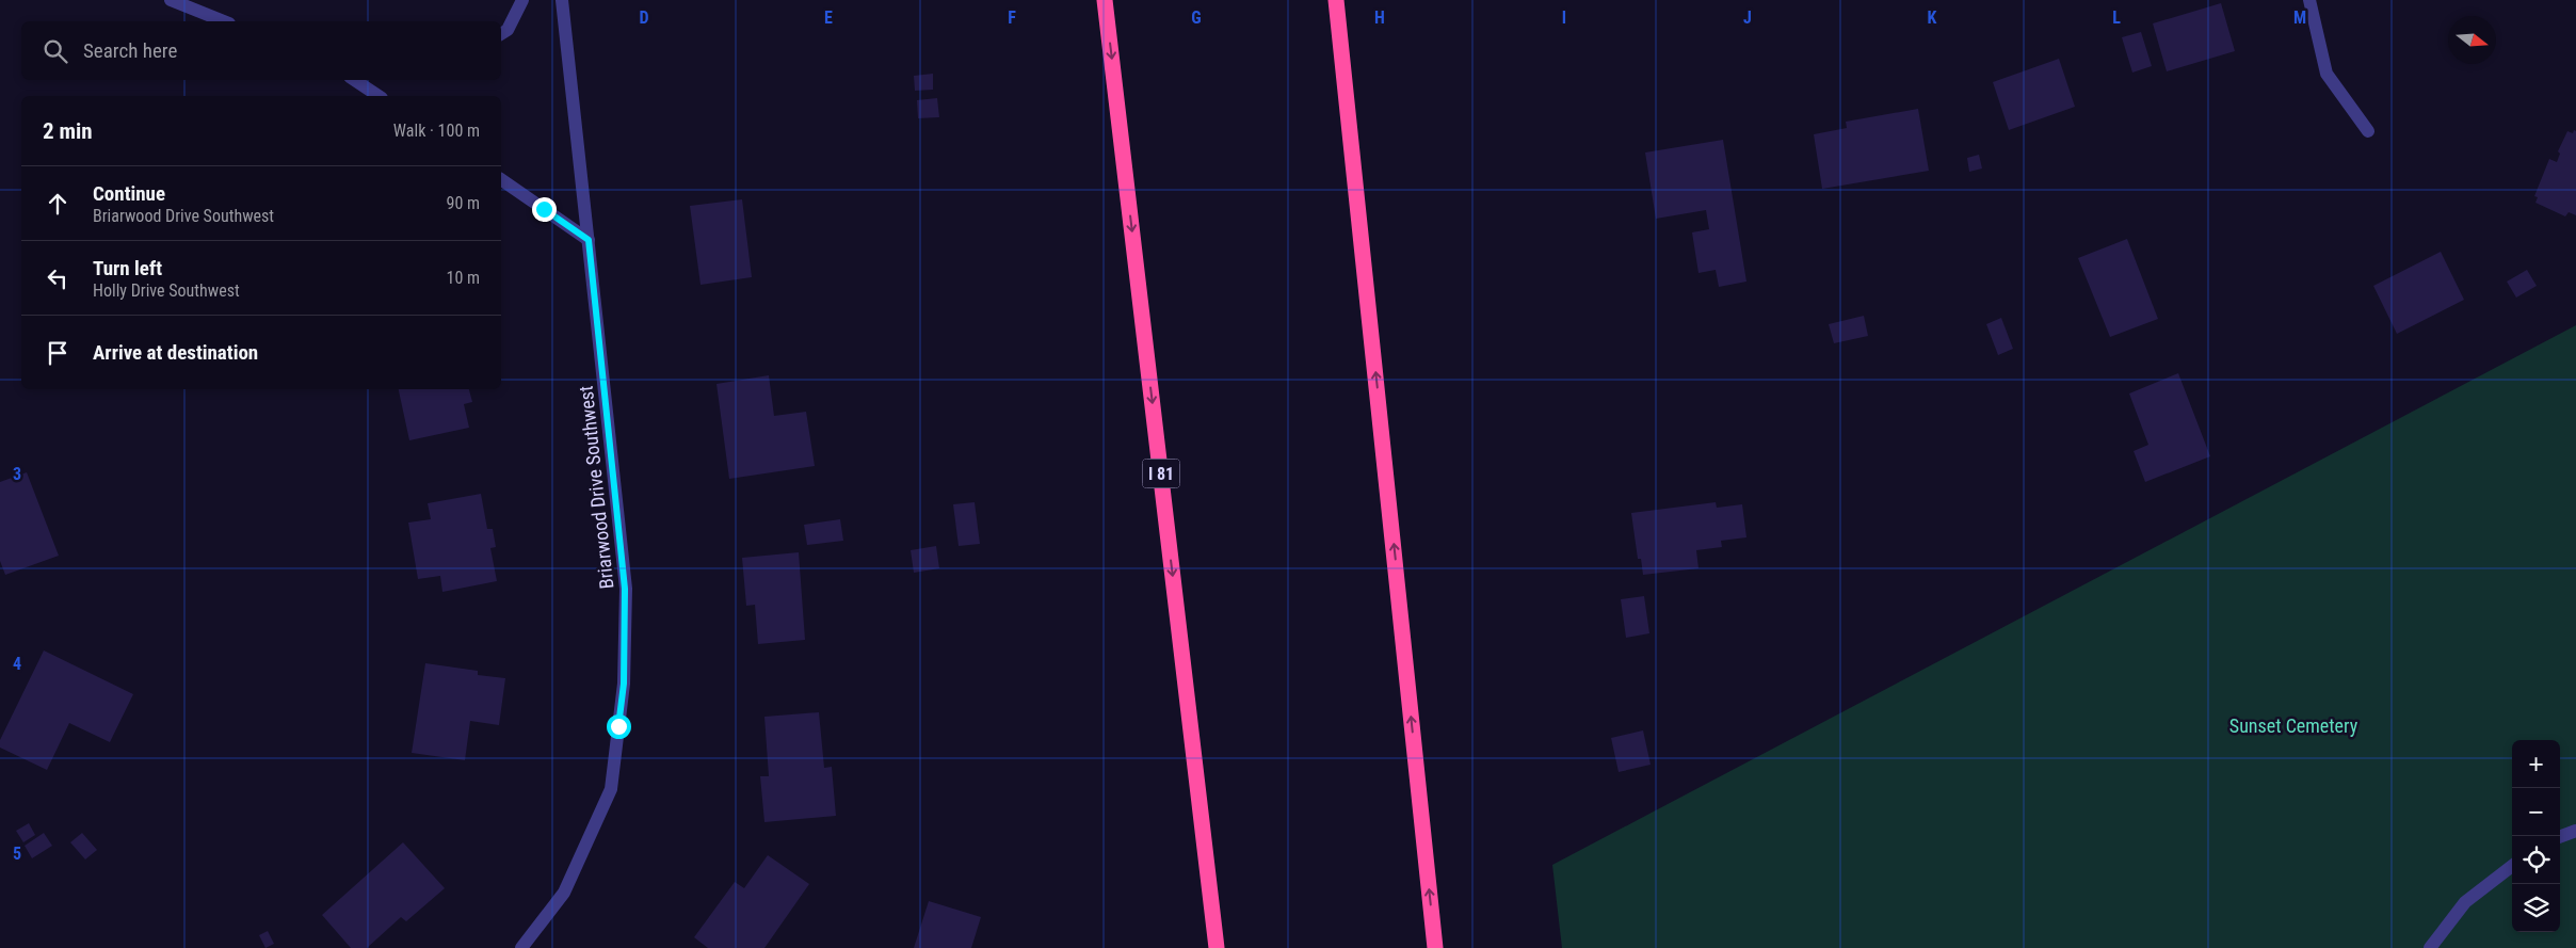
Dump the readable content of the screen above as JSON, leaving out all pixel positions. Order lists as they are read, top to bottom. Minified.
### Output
{"streets":{"highway":["I 81"],"street":["Briarwood Drive Southwest"]},"parks":["Sunset Cemetery"],"north":"right","page":{"search":"Search here","heading":["2 min","Walk · 100 m"],"list":[["Continue","Briarwood Drive Southwest","90 m"],["Turn left","Holly Drive Southwest","10 m"],"Arrive at destination"],"map_buttons":["+","−"]},"grid":{"columns":["D","E","F","G","H","I","J","K","L","M"],"rows":["3","4","5"]}}
